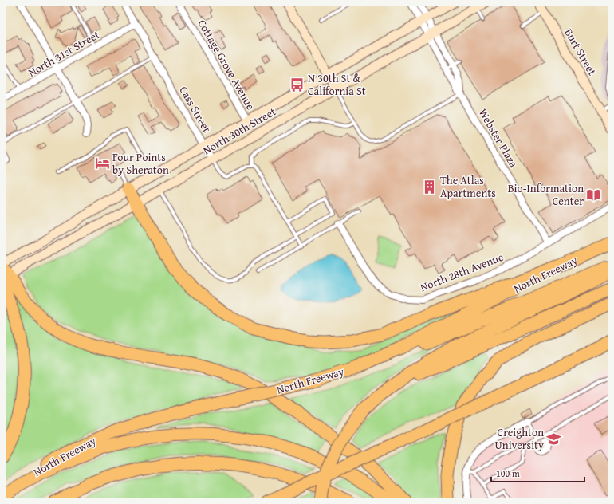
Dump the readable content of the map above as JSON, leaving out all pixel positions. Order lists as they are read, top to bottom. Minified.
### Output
{"streets":{"highway":["North Freeway"],"main road":["Burt Street","North 30th Street"],"street":["North 31st Street","Cottage Grove Avenue","Cass Street","Webster Plaza","North 28th Avenue"]},"crossings":[["North 31st Street","Cass Street"],["Cottage Grove Avenue","North 30th Street"],["Cass Street","North 30th Street"],["North 30th Street","Webster Plaza"],["Webster Plaza","North 28th Avenue"]],"places":{"bus stop":["N 30th St & California St"],"hotel":["Four Points by Sheraton"],"building":["The Atlas Apartments"],"library":["Bio-Information Center"],"school or university":["Creighton University"]},"scale_bar":"100 m"}
